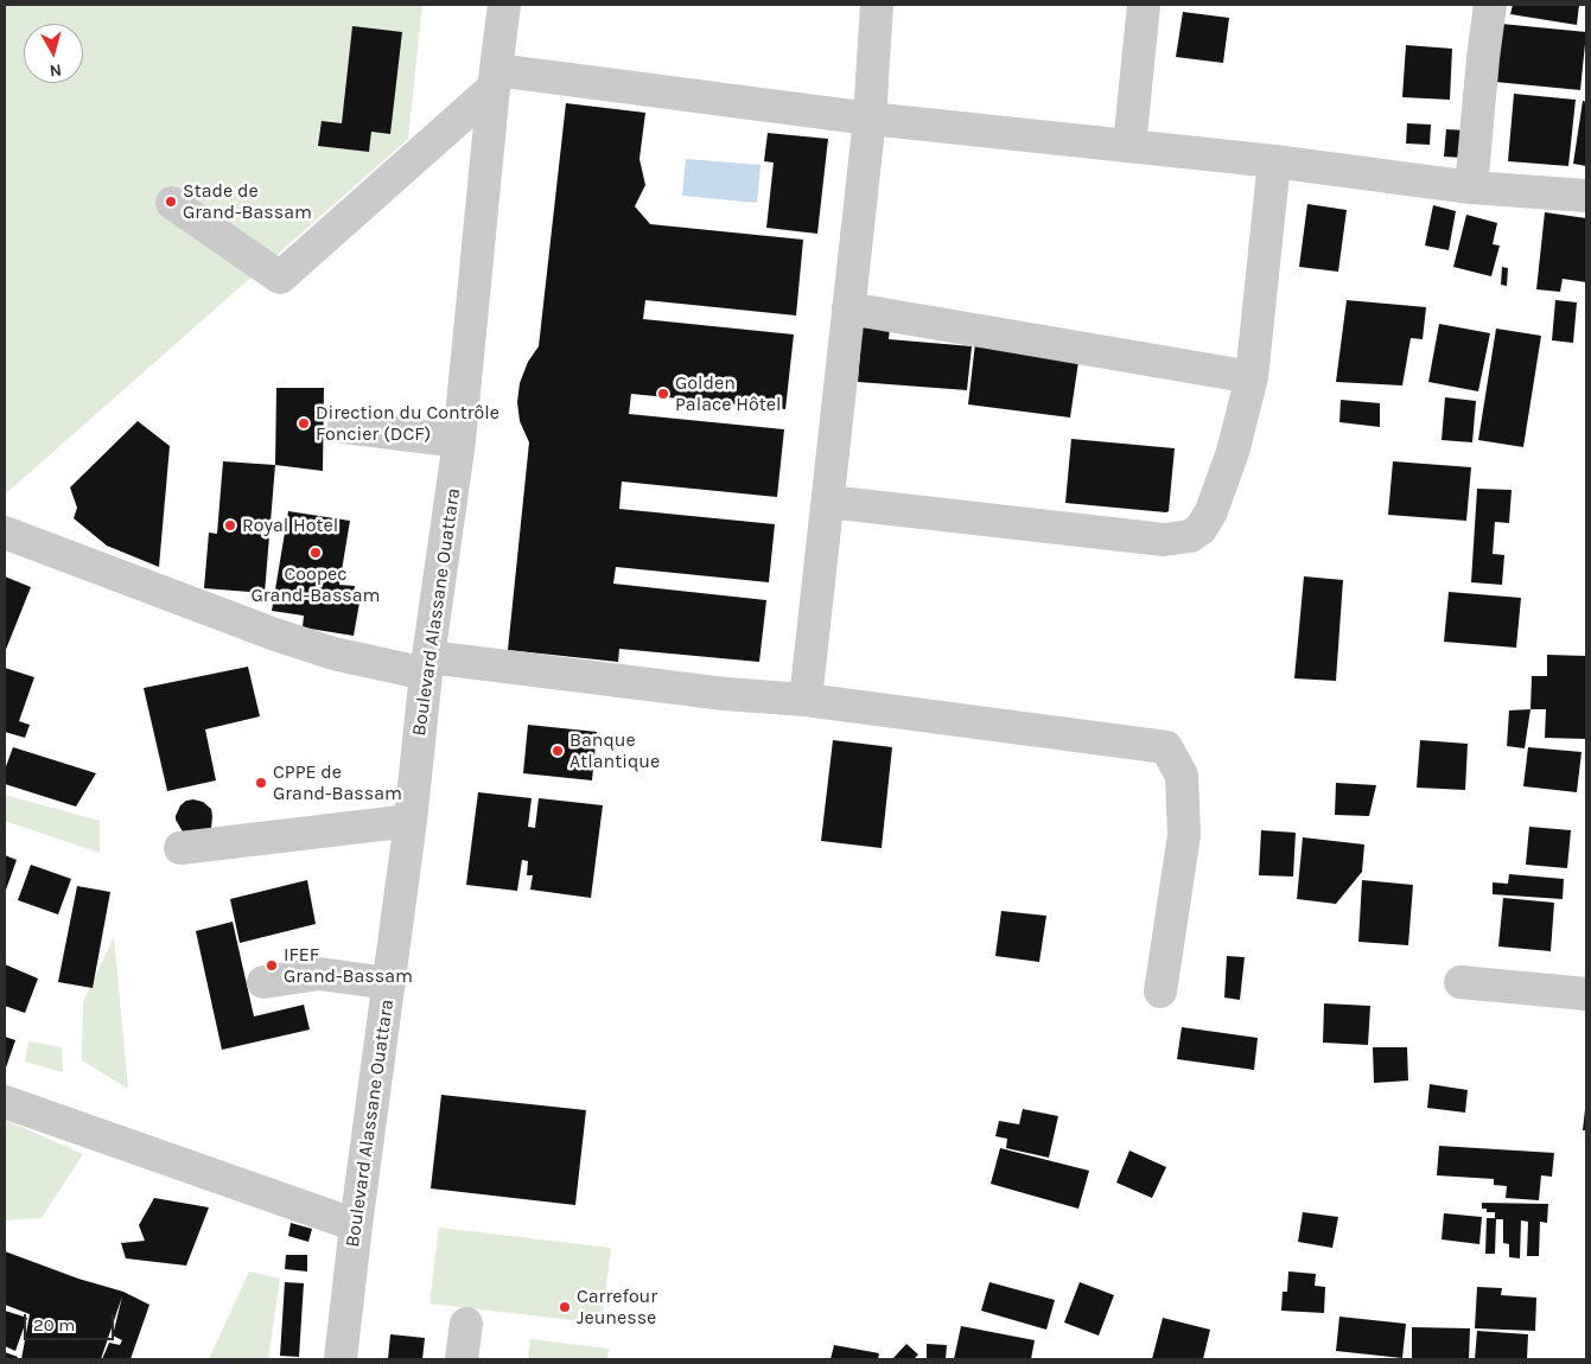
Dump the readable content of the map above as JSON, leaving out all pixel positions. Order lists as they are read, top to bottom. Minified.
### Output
{"streets":{"street":["Boulevard Alassane Ouattara"]},"places":["Stade de Grand-Bassam","Golden Palace Hôtel","Direction du Contrôle Foncier (DCF)","Royal Hotel","Coopec Grand-Bassam","Banque Atlantique","CPPE de Grand-Bassam","IFEF Grand-Bassam","Carrefour Jeunesse"],"scale_bar":"20 m","north":"bottom"}
